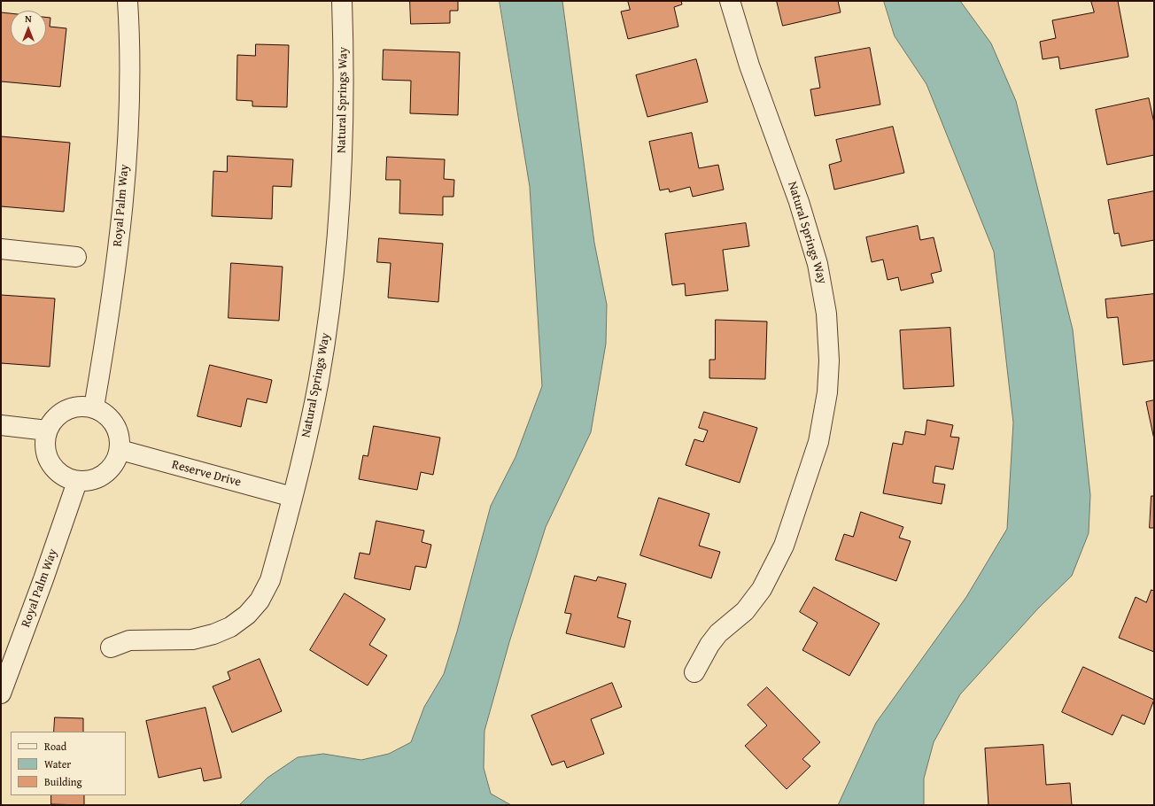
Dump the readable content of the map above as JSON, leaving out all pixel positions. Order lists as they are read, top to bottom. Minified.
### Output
{"streets":{"street":["Natural Springs Way","Royal Palm Way","Reserve Drive"]},"crossings":[["Natural Springs Way","Reserve Drive"],["Royal Palm Way","Reserve Drive"]],"legend":["Road","Water","Building"],"north":"top"}
